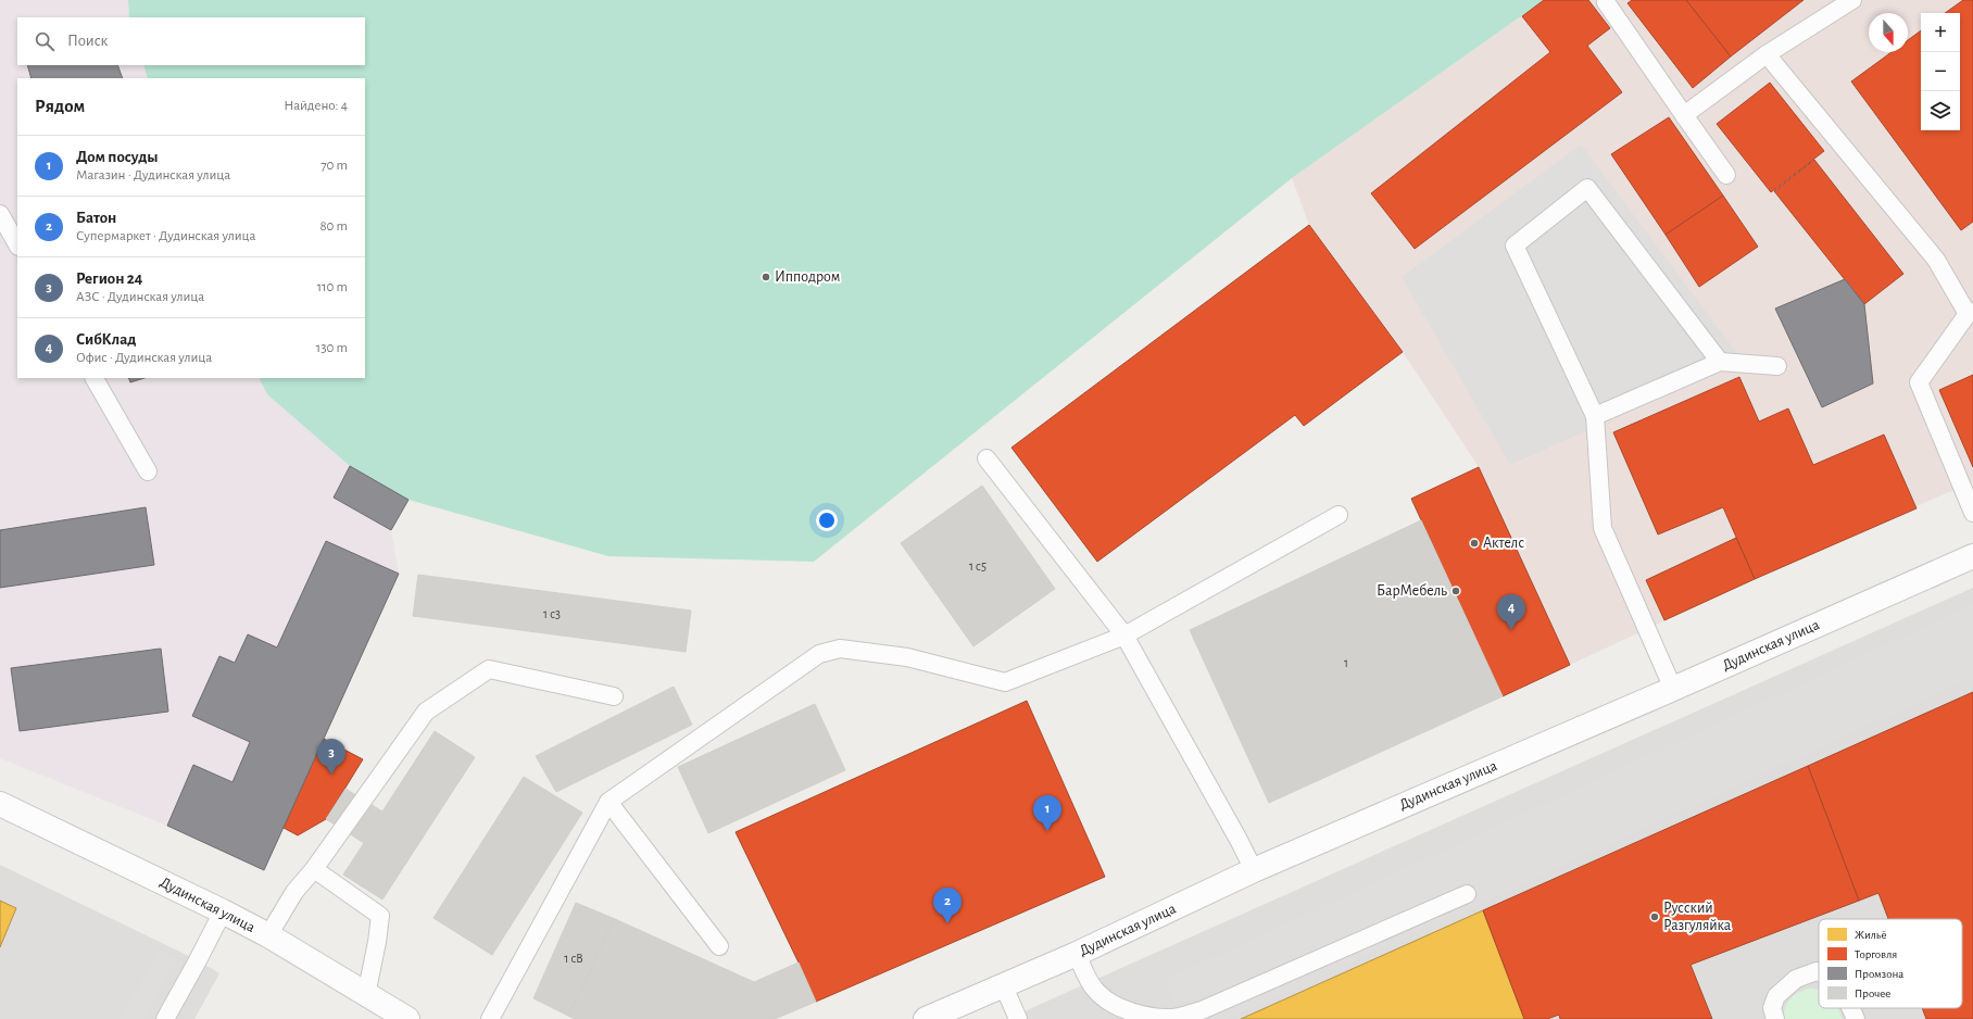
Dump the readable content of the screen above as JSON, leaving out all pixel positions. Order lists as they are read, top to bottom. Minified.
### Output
{"streets":{"street":["Дудинская улица"]},"places":["Ипподром","Актелс","БарМебель","Русский Разгуляйка"],"house_numbers":["1 с5","1 с3","1","1 сВ"],"legend":["Жильё","Торговля","Промзона","Прочее"],"north":"bottom","page":{"map_buttons":["+","−"],"search":"Поиск","heading":["Рядом","Найдено: 4"],"list":[{"mark":"1","name":"Дом посуды","note":"Магазин · Дудинская улица","value":"70 m"},{"mark":"2","name":"Батон","note":"Супермаркет · Дудинская улица","value":"80 m"},{"mark":"3","name":"Регион 24","note":"АЗС · Дудинская улица","value":"110 m"},{"mark":"4","name":"СибКлад","note":"Офис · Дудинская улица","value":"130 m"}],"pins":["4","3","1","2"]}}
